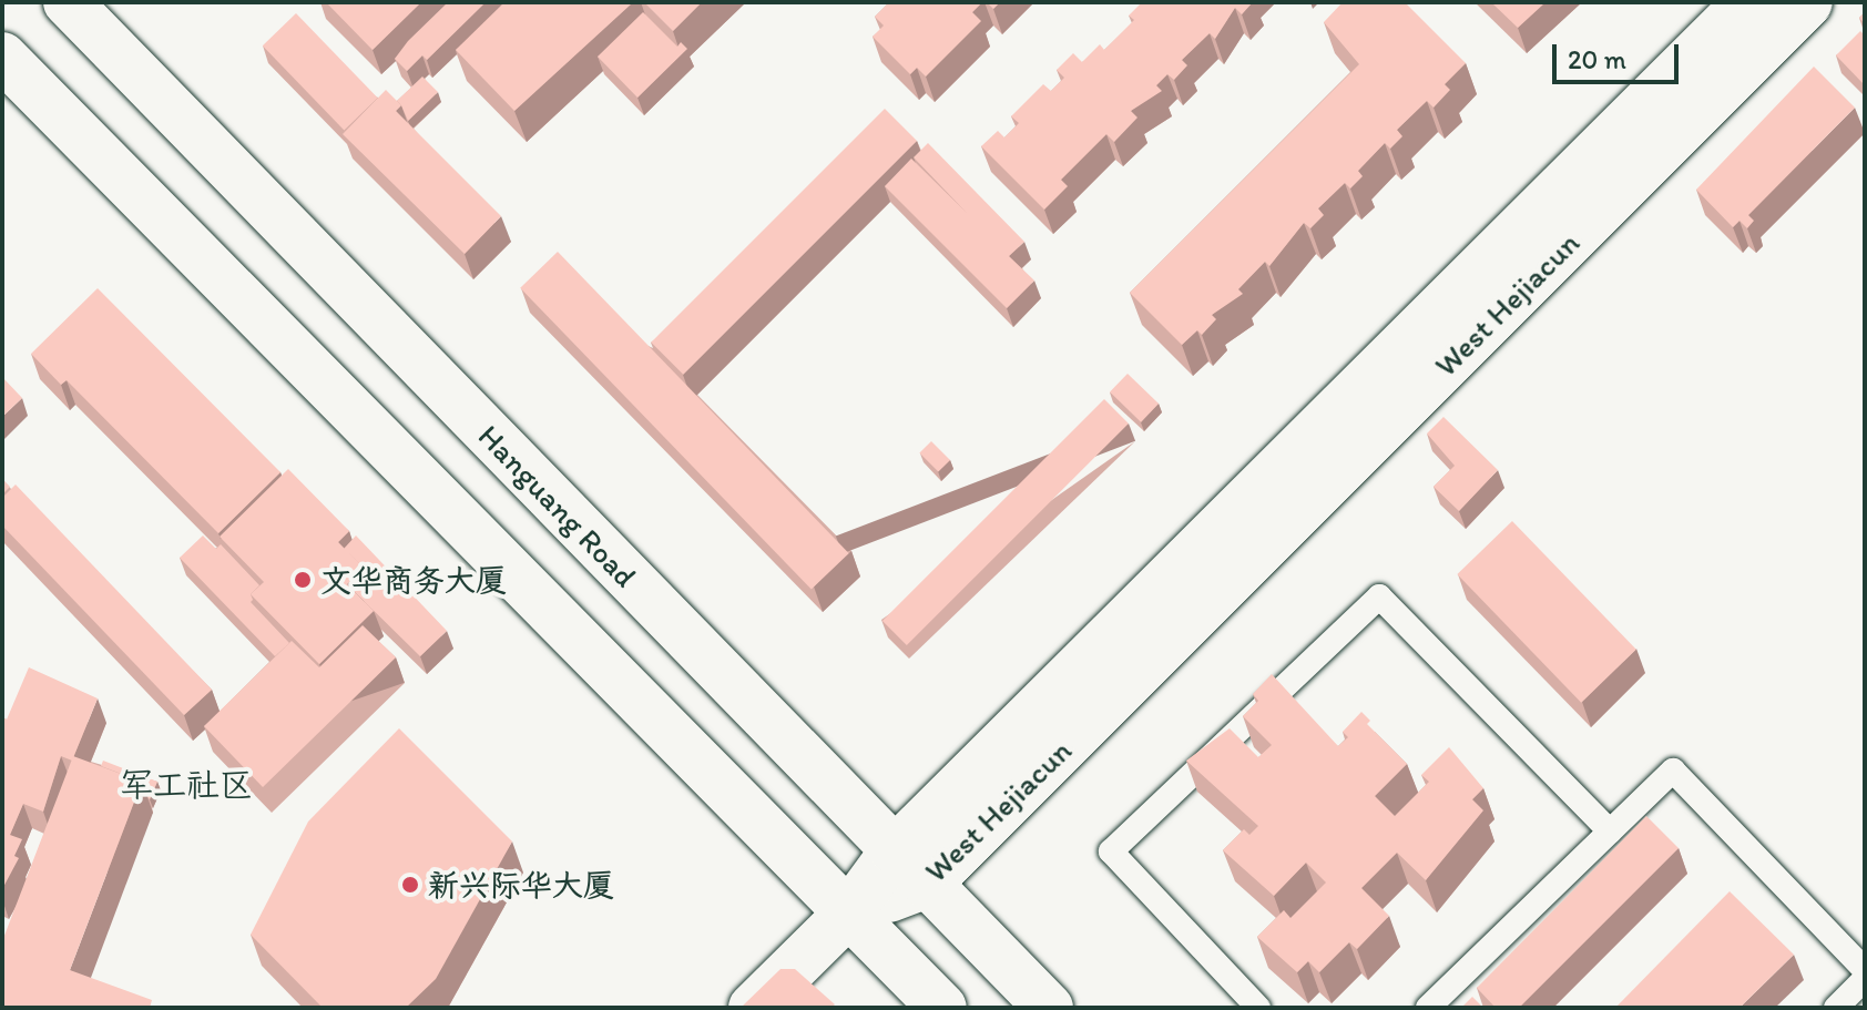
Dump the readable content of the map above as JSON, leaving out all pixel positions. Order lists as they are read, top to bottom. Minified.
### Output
{"streets":{"main road":["West Hejiacun","Hanguang Road"]},"crossings":[["West Hejiacun","Hanguang Road"]],"districts":["军工社区"],"places":["文华商务大厦","新兴际华大厦"],"scale_bar":"20 m"}
